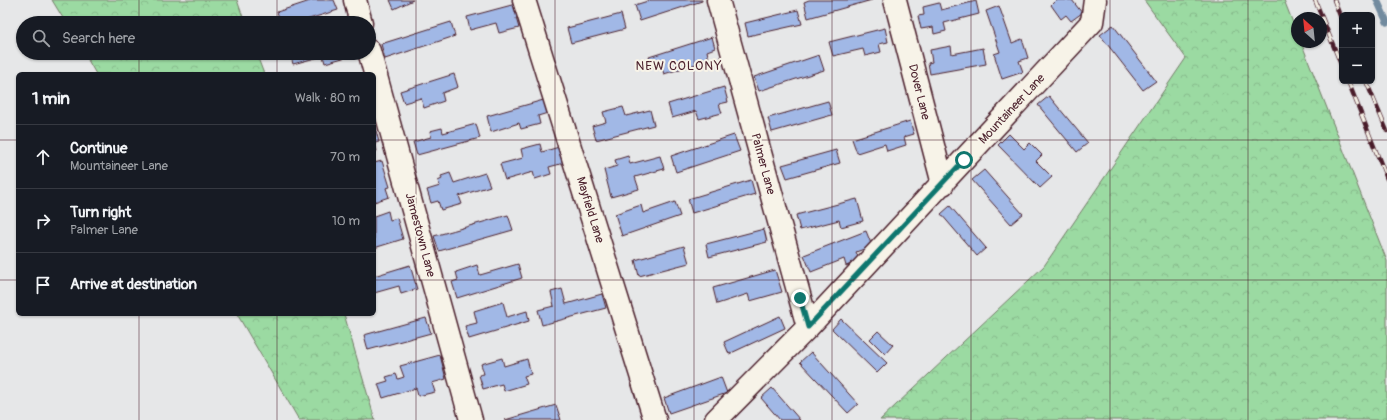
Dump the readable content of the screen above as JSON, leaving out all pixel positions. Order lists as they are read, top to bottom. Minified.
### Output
{"streets":{"street":["Dover Lane","Mountaineer Lane","Palmer Lane","Mayfield Lane","Jamestown Lane"]},"crossings":[["Dover Lane","Mountaineer Lane"],["Mountaineer Lane","Palmer Lane"]],"districts":["NEW COLONY"],"north":"top left","page":{"map_buttons":["+","−"],"search":"Search here","heading":["1 min","Walk · 80 m"],"list":[["Continue","Mountaineer Lane","70 m"],["Turn right","Palmer Lane","10 m"],"Arrive at destination"]}}
